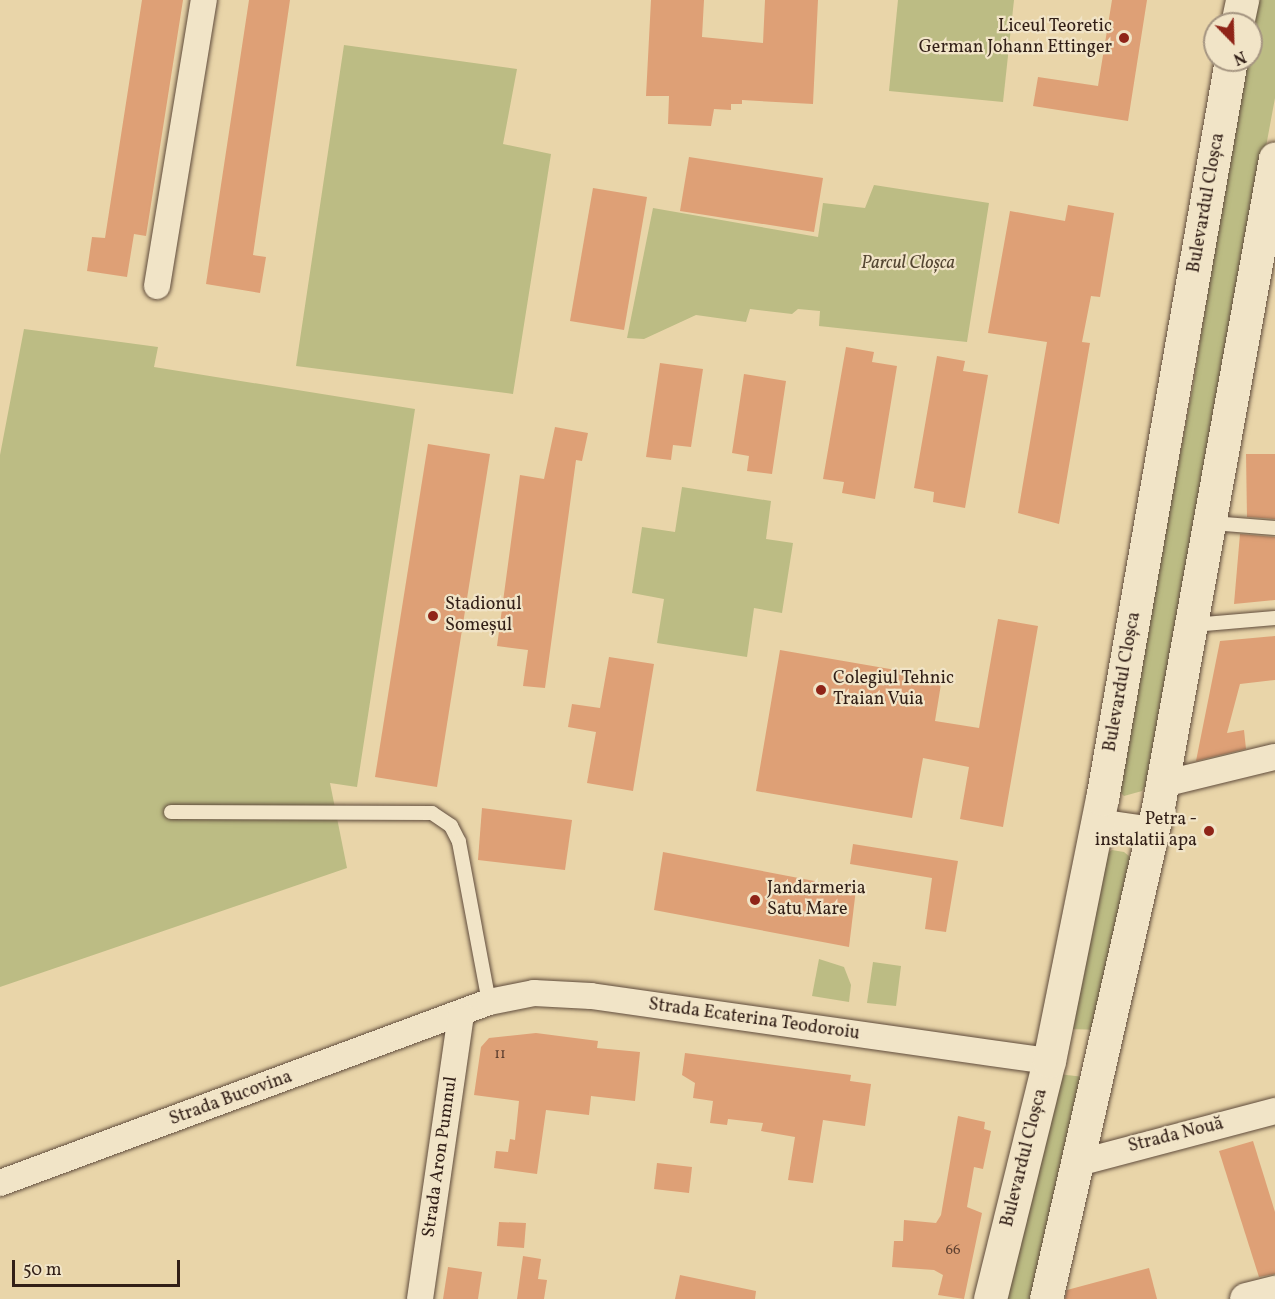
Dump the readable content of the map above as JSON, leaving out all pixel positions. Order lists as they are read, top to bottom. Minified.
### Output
{"streets":{"main road":["Bulevardul Cloșca"],"street":["Strada Ecaterina Teodoroiu","Strada Bucovina","Strada Nouă","Strada Aron Pumnul"]},"crossings":[["Bulevardul Cloșca","Strada Ecaterina Teodoroiu"],["Strada Ecaterina Teodoroiu","Strada Bucovina"],["Strada Ecaterina Teodoroiu","Strada Aron Pumnul"],["Strada Bucovina","Strada Aron Pumnul"]],"parks":["Parcul Cloșca"],"places":["Liceul Teoretic German Johann Ettinger","Stadionul Someșul","Colegiul Tehnic Traian Vuia","Petra - instalatii apa","Jandarmeria Satu Mare"],"house_numbers":["11","66"],"scale_bar":"50 m","north":"bottom right"}
